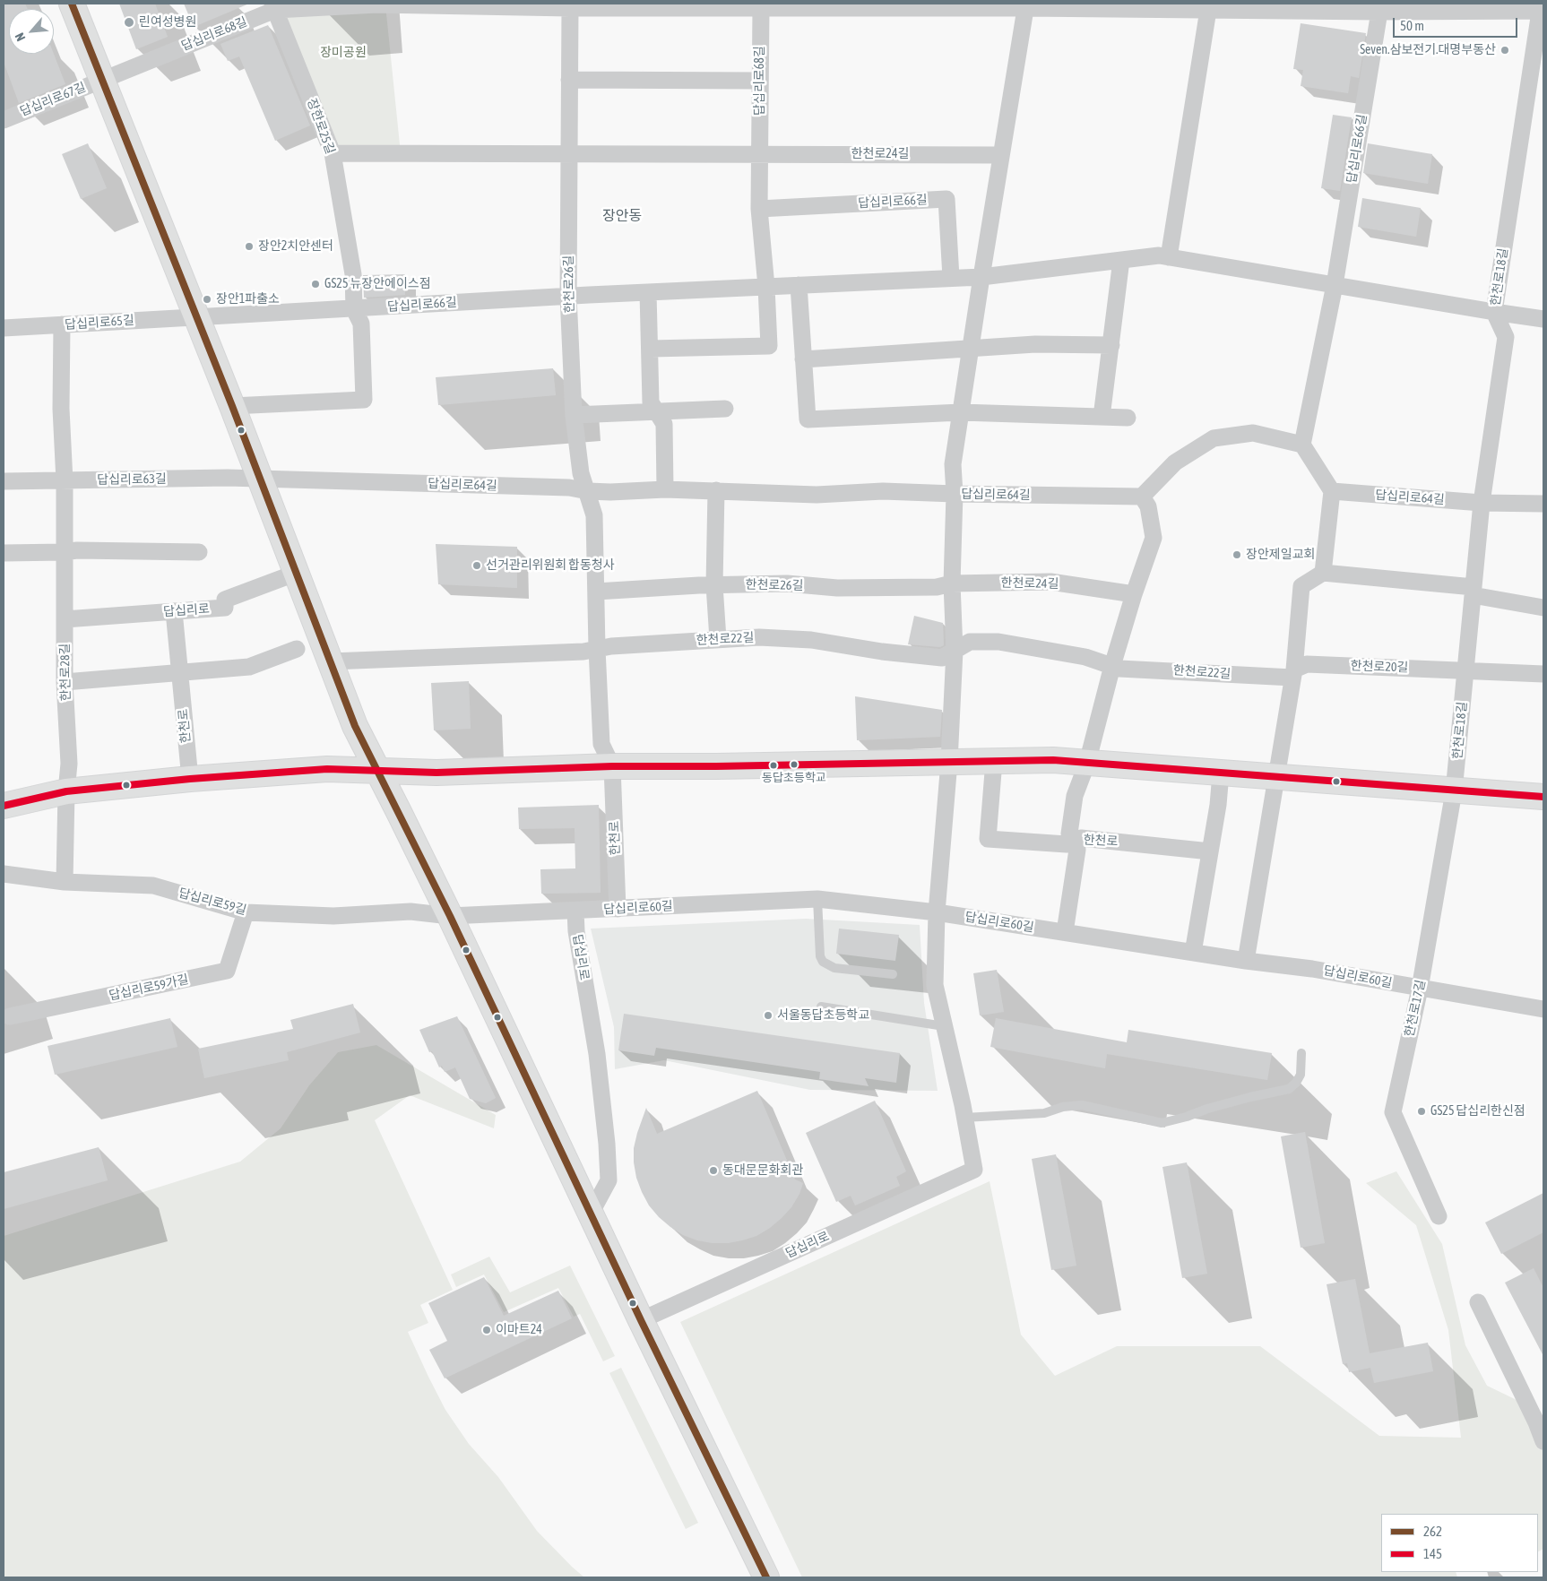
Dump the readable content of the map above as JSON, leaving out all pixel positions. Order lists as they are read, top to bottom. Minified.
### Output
{"streets":{"street":["답십리로68길","답십리로67길","장한로25길","답십리로66길","한천로24길","한천로18길","한천로26길","답십리로65길","답십리로63길","답십리로64길","답십리로","한천로22길","한천로20길","한천로28길","한천로","답십리로59길","답십리로60길","답십리로59가길","한천로17길"]},"crossings":[["답십리로68길","답십리로67길"],["답십리로68길","장한로25길"],["답십리로68길","답십리로66길"],["답십리로68길","한천로24길"],["답십리로68길","한천로18길"],["답십리로68길","한천로26길"],["장한로25길","답십리로66길"],["답십리로66길","한천로18길"],["답십리로66길","한천로26길"],["답십리로66길","답십리로65길"],["한천로24길","한천로26길"],["한천로18길","답십리로64길"],["한천로18길","한천로20길"],["한천로18길","한천로17길"],["한천로26길","답십리로64길"],["한천로26길","한천로22길"],["한천로26길","한천로"],["답십리로65길","한천로28길"],["답십리로63길","답십리로64길"],["답십리로63길","한천로28길"],["답십리로","한천로28길"],["답십리로","한천로"],["답십리로","답십리로60길"],["한천로22길","한천로20길"],["한천로28길","답십리로59길"],["한천로","답십리로60길"],["답십리로59길","답십리로60길"],["답십리로59길","답십리로59가길"],["답십리로60길","한천로17길"]],"districts":["장안동"],"parks":["장미공원"],"places":["린여성병원","Seven.삼보전기.대명부동산","장안2치안센터","GS25 뉴장안에이스점","장안1파출소","장안제일교회","선거관리위원회 합동청사","동답초등학교","서울동답초등학교","GS25 답십리한신점","동대문문화회관","이마트24"],"lines":["transit line 262","transit line 145"],"legend":["262","145"],"scale_bar":"50 m","north":"bottom left"}
